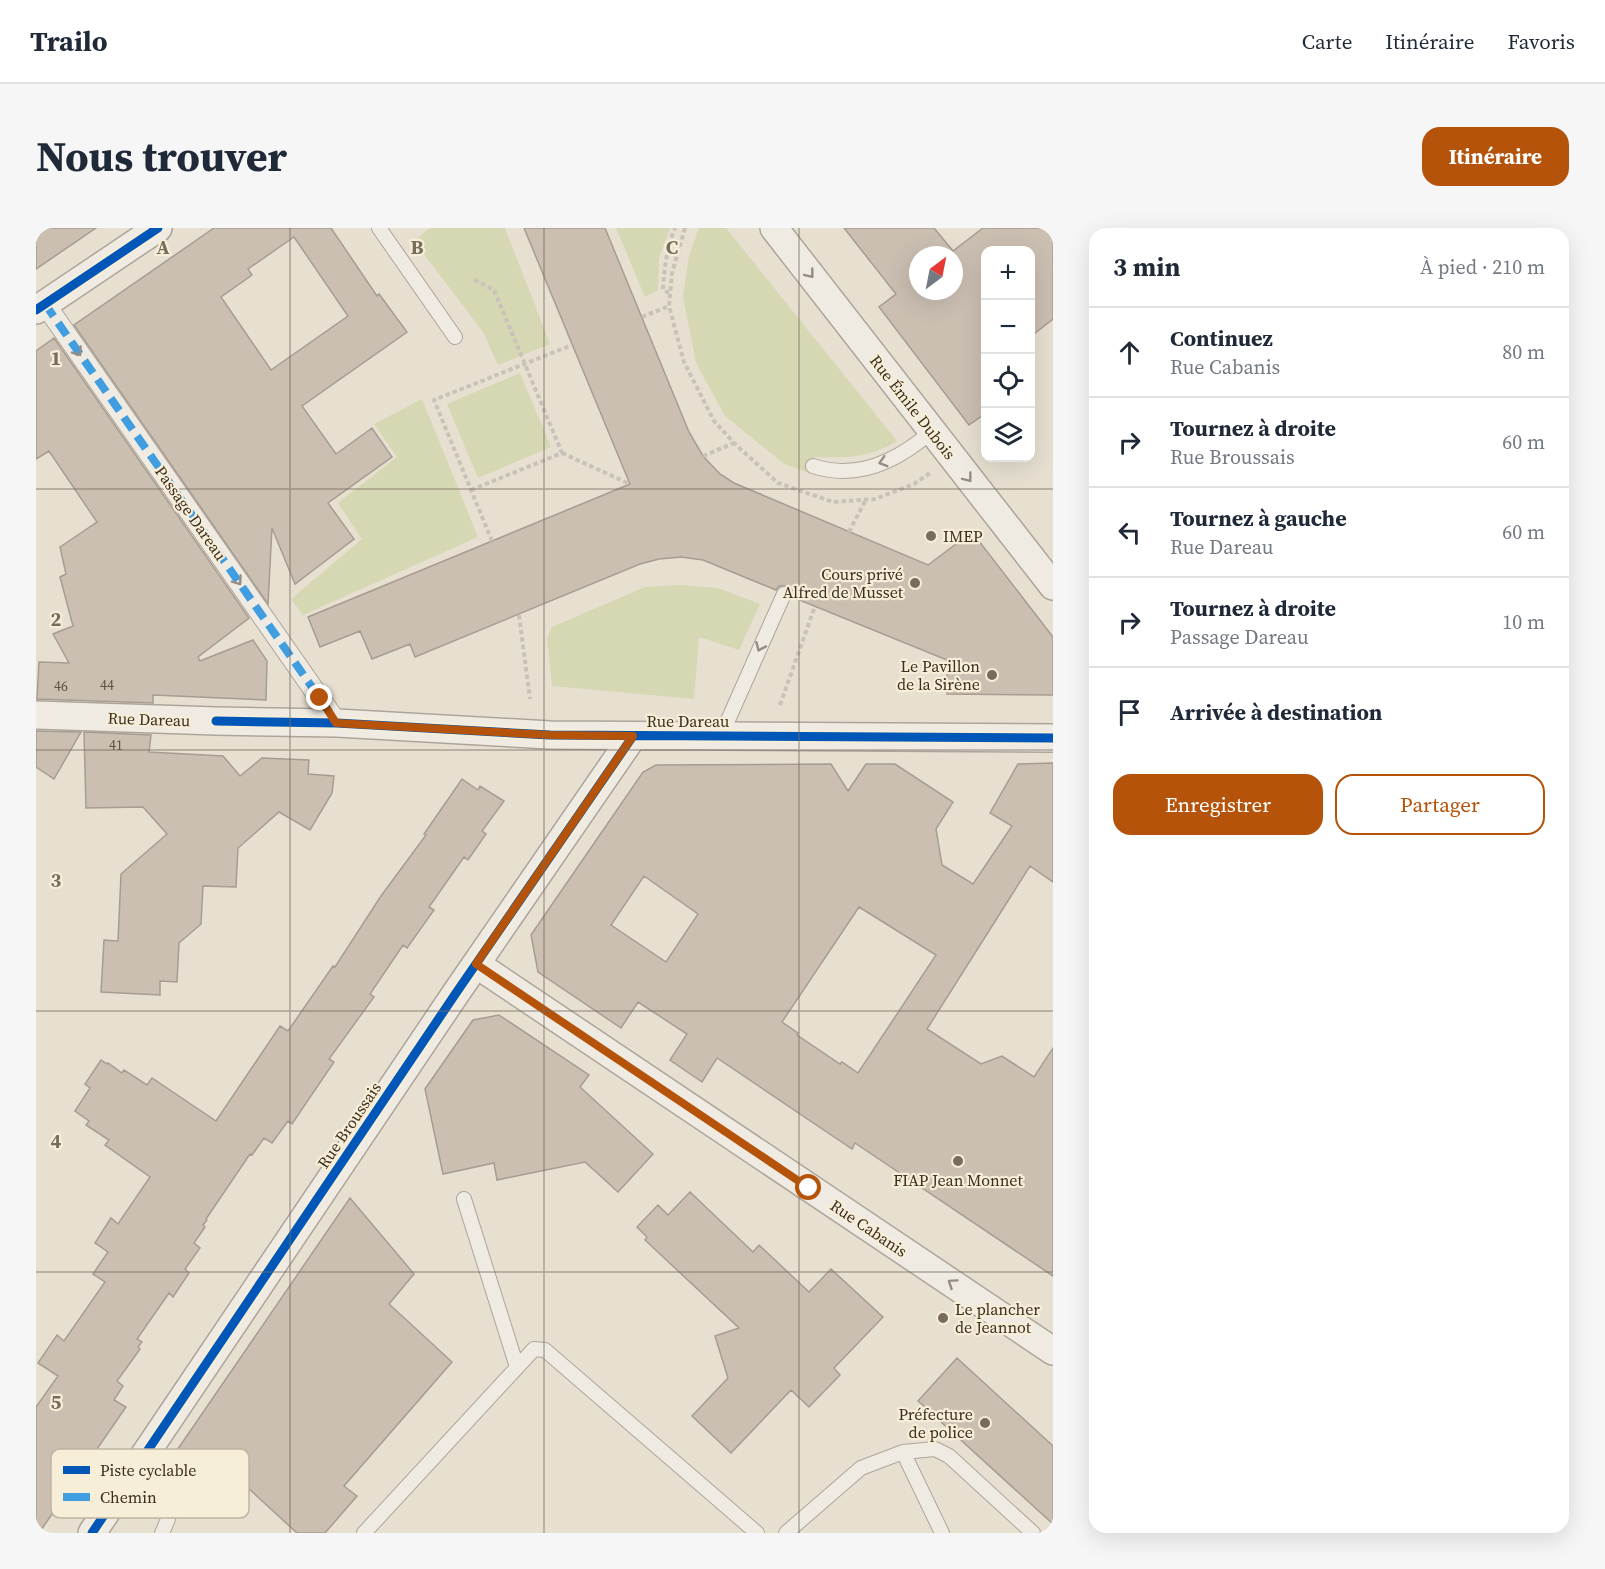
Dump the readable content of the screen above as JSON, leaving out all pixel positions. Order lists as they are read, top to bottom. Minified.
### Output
{"streets":{"street":["Rue Émile Dubois","Passage Dareau","Rue Dareau","Rue Broussais","Rue Cabanis"]},"crossings":[["Passage Dareau","Rue Dareau"],["Rue Dareau","Rue Broussais"],["Rue Broussais","Rue Cabanis"]],"one_way":["Rue Émile Dubois","Passage Dareau","Rue Cabanis"],"places":["IMEP","Cours privé Alfred de Musset","Le Pavillon de la Sirène","FIAP Jean Monnet","Le plancher de Jeannot","Préfecture de police"],"house_numbers":["44","46","41"],"legend":["Piste cyclable","Chemin"],"north":"top right","page":{"header":"Trailo","nav":["Carte","Itinéraire","Favoris"],"title":"Nous trouver","buttons":["Itinéraire",["Enregistrer","Partager"]],"heading":["3 min","À pied · 210 m"],"map_buttons":["+","−"],"list":[["Continuez","Rue Cabanis","80 m"],["Tournez à droite","Rue Broussais","60 m"],["Tournez à gauche","Rue Dareau","60 m"],["Tournez à droite","Passage Dareau","10 m"],"Arrivée à destination"]},"grid":{"columns":["A","B","C"],"rows":["1","2","3","4","5"]}}
